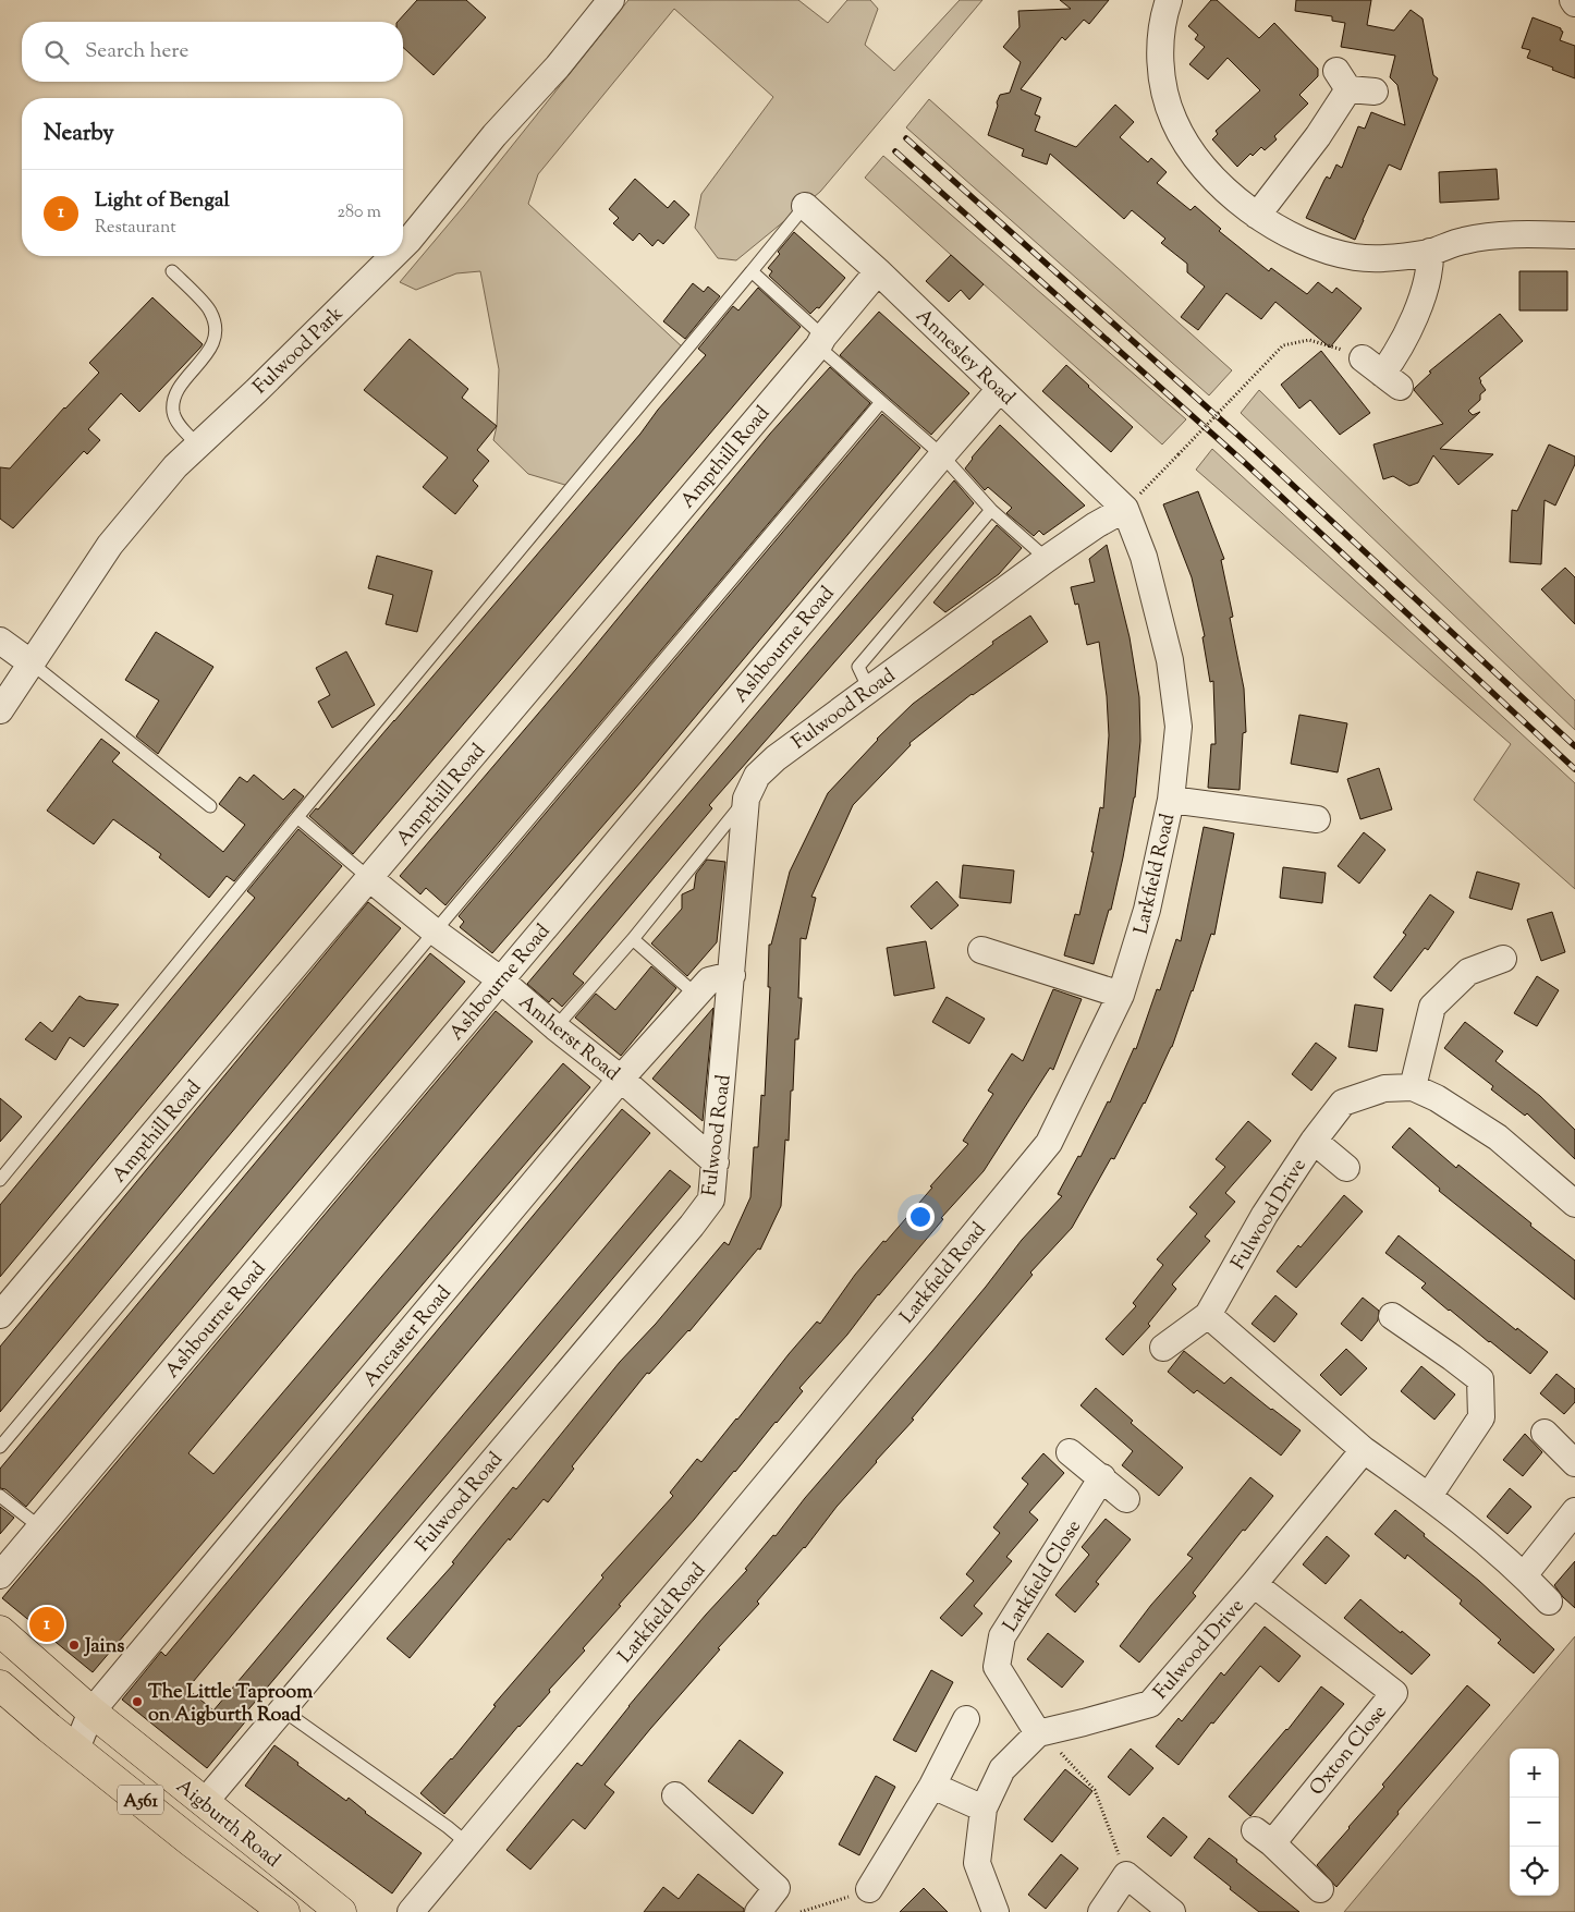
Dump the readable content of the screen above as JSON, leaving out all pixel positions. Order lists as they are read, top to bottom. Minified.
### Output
{"streets":{"highway":["A561","Aigburth Road"],"street":["Fulwood Park","Annesley Road","Ampthill Road","Ashbourne Road","Fulwood Road","Larkfield Road","Amherst Road","Fulwood Drive","Ancaster Road","Larkfield Close","Oxton Close"]},"crossings":[["Annesley Road","Ampthill Road"],["Annesley Road","Ashbourne Road"],["Annesley Road","Fulwood Road"],["Annesley Road","Larkfield Road"],["Ampthill Road","Amherst Road"],["Ashbourne Road","Amherst Road"],["Fulwood Road","Larkfield Road"],["Fulwood Road","Amherst Road"],["Fulwood Road","Ancaster Road"],["Fulwood Road","Aigburth Road"],["Amherst Road","Ancaster Road"],["Fulwood Drive","Larkfield Close"],["Fulwood Drive","Oxton Close"],["Ancaster Road","Aigburth Road"]],"places":["Jains","The Little Taproom on Aigburth Road"],"page":{"search":"Search here","heading":"Nearby","list":[{"mark":"1","name":"Light of Bengal","note":"Restaurant","value":"280 m"}],"pins":"1","map_buttons":["+","−"]}}
